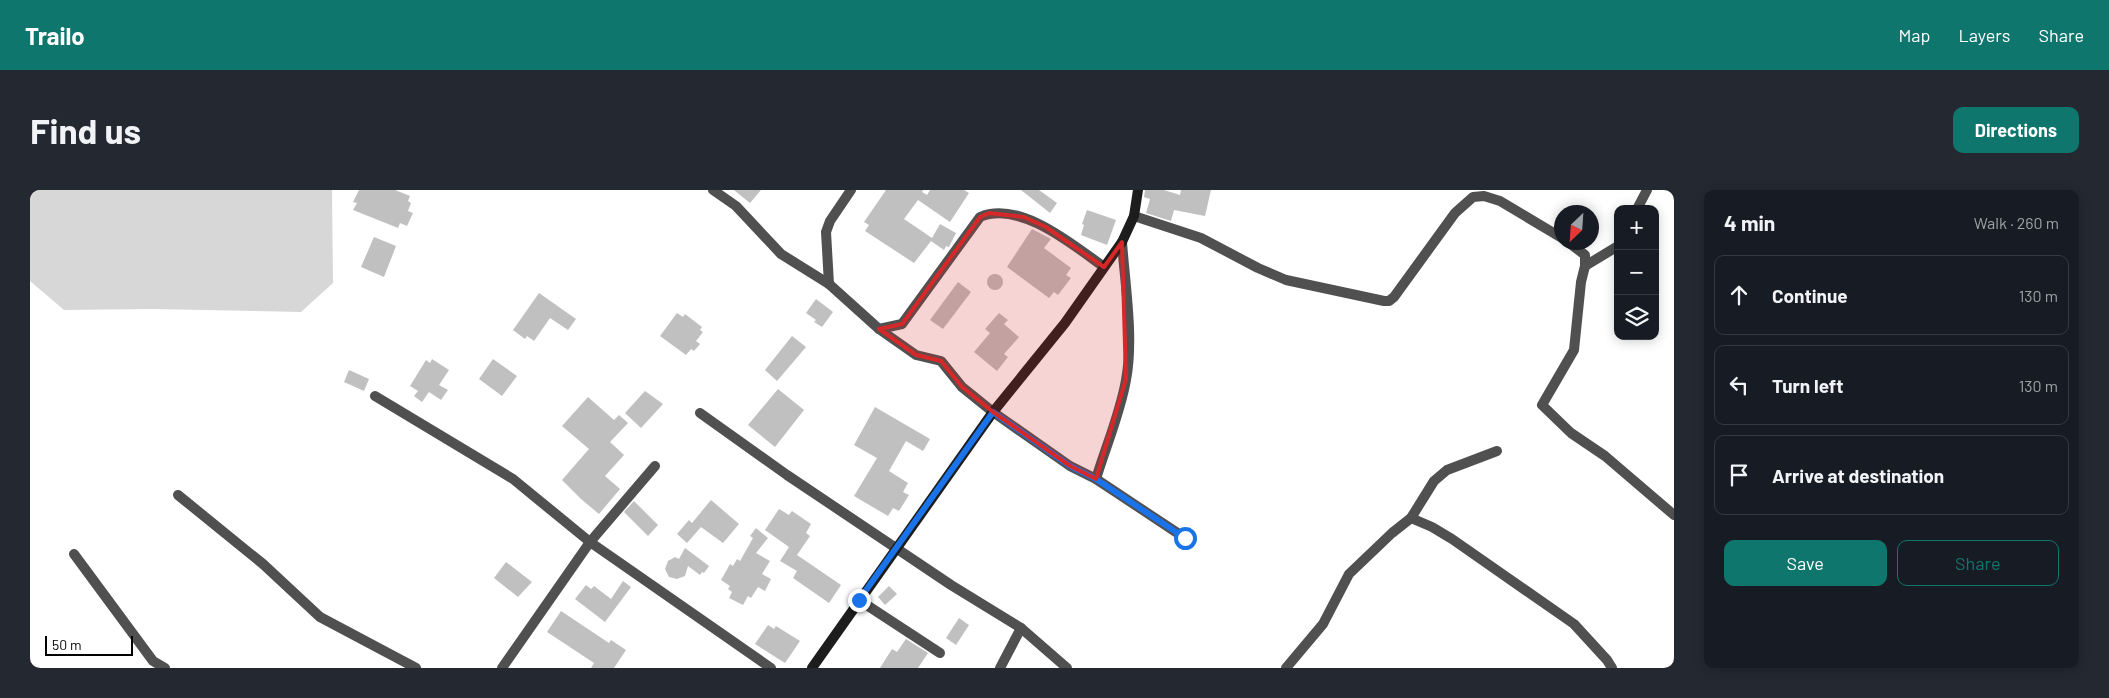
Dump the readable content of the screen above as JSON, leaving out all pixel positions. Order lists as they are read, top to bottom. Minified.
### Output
{"scale_bar":"50 m","north":"bottom left","page":{"header":"Trailo","nav":["Map","Layers","Share"],"buttons":["Directions",["Save","Share"]],"title":"Find us","heading":["4 min","Walk · 260 m"],"map_buttons":["+","−"],"list":[["Continue","130 m"],["Turn left","130 m"],"Arrive at destination"],"scale":"50 m"}}
